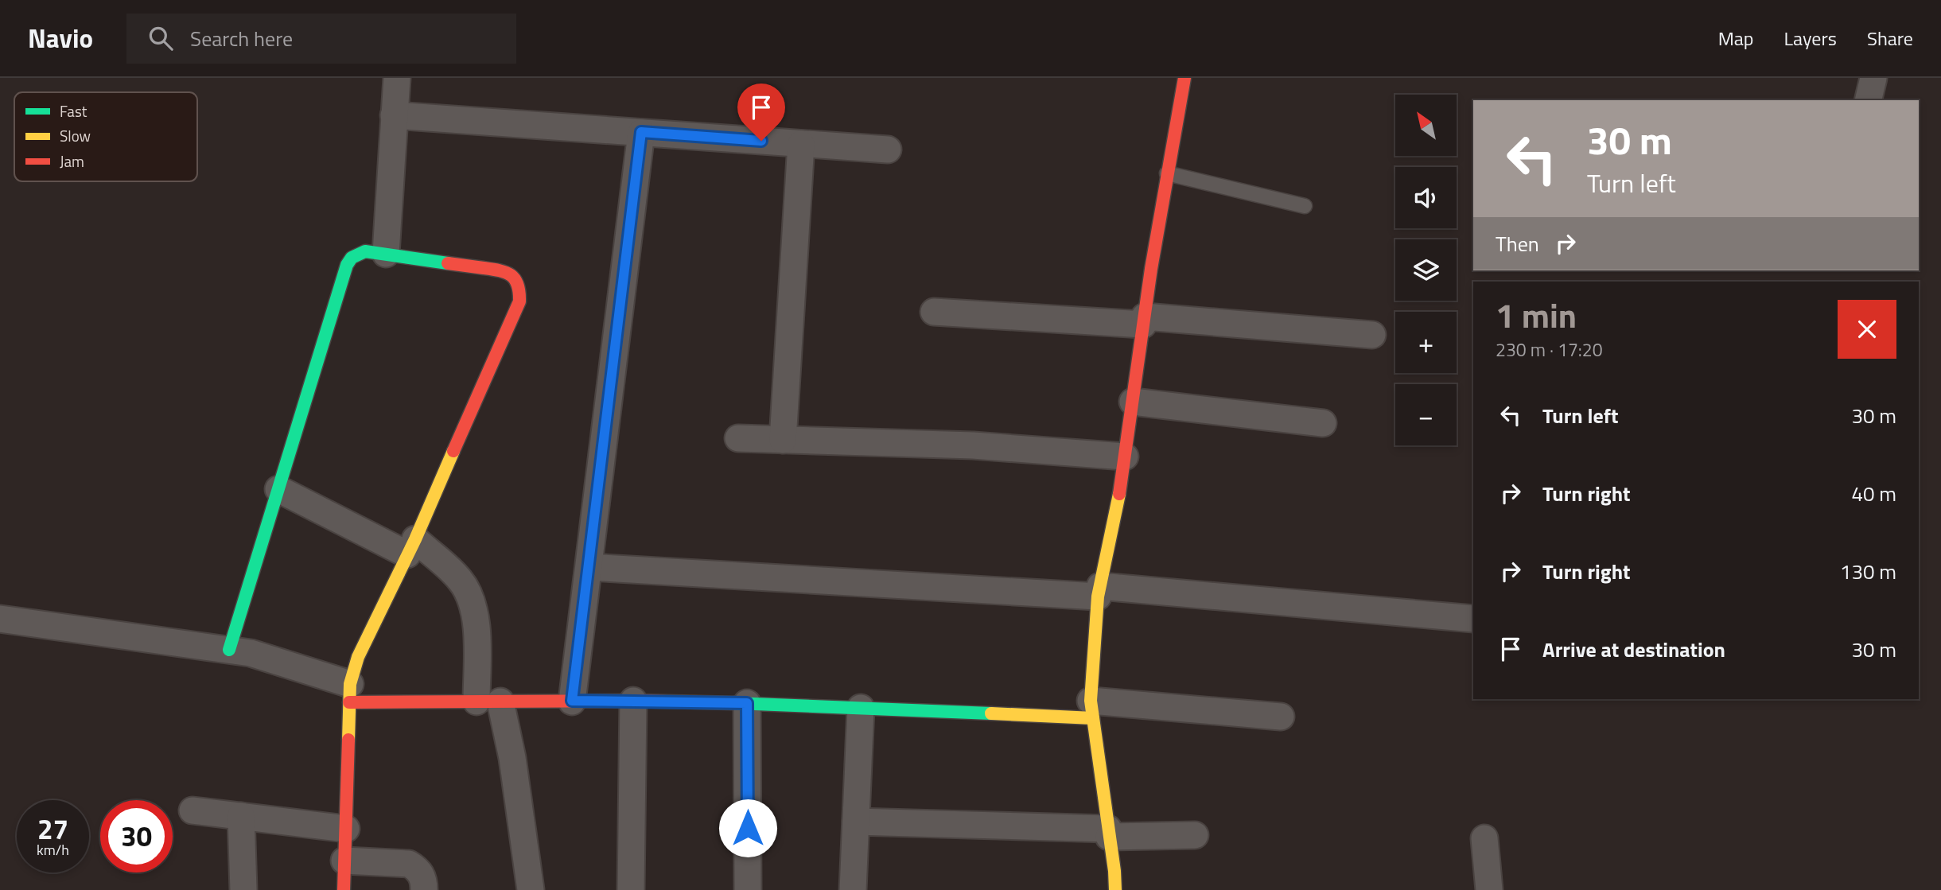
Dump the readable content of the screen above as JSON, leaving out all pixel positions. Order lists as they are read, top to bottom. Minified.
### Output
{"legend":["Fast","Slow","Jam"],"north":"top left","page":{"header":"Navio","search":"Search here","nav":["Map","Layers","Share"],"map_buttons":["+","−"],"turn":["30 m","Turn left"],"then":"Then","heading":["1 min","230 m · 17:20"],"list":[{"name":"Turn left","value":"30 m"},{"name":"Turn right","value":"40 m"},{"name":"Turn right","value":"130 m"},{"name":"Arrive at destination","value":"30 m"}],"speed":"27 km/h","limit":"30"}}
